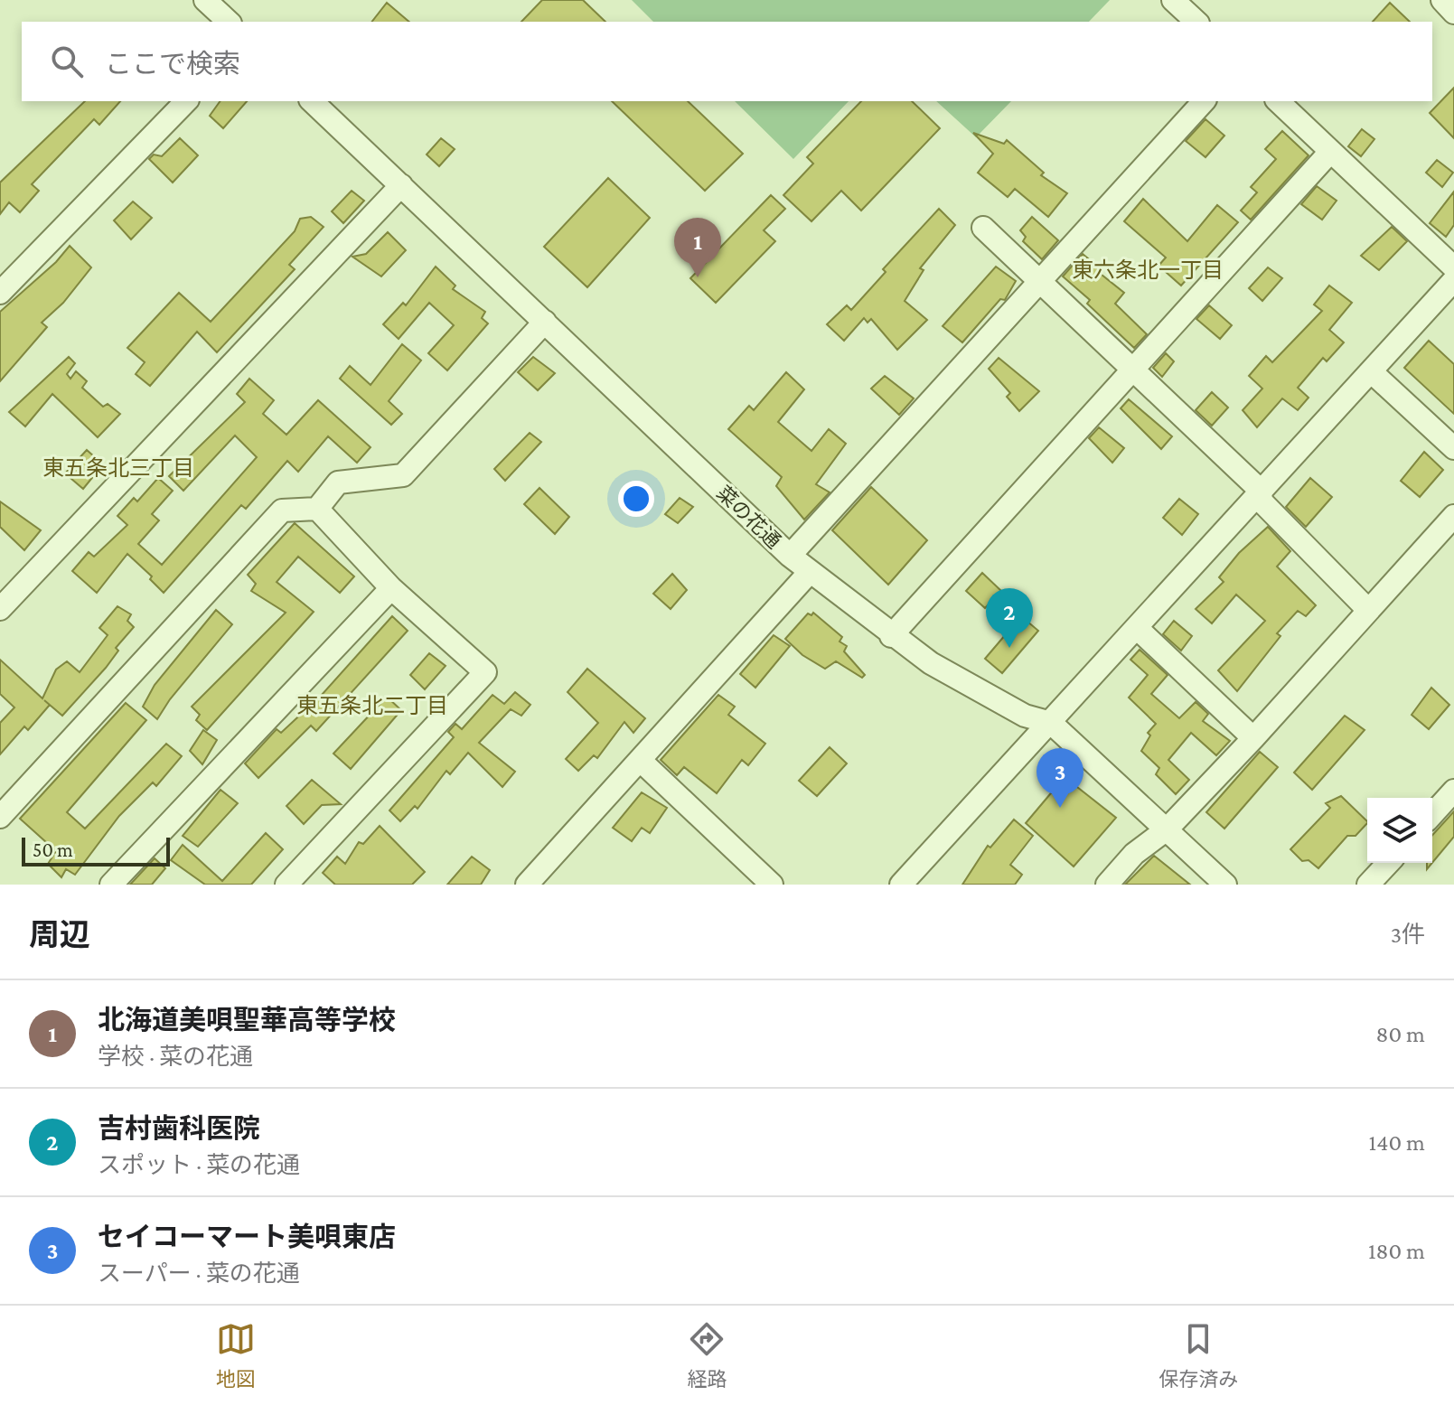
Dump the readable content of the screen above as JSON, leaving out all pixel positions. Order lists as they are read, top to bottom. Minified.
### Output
{"streets":{"street":["菜の花通"]},"districts":["東六条北一丁目","東五条北三丁目","東五条北二丁目"],"scale_bar":"50 m","page":{"search":"ここで検索","pins":["1","2","3"],"scale":"50 m","heading":["周辺","3件"],"list":[{"mark":"1","name":"北海道美唄聖華高等学校","note":"学校 · 菜の花通","value":"80 m"},{"mark":"2","name":"吉村歯科医院","note":"スポット · 菜の花通","value":"140 m"},{"mark":"3","name":"セイコーマート美唄東店","note":"スーパー · 菜の花通","value":"180 m"}],"nav":["地図","経路","保存済み"]}}
